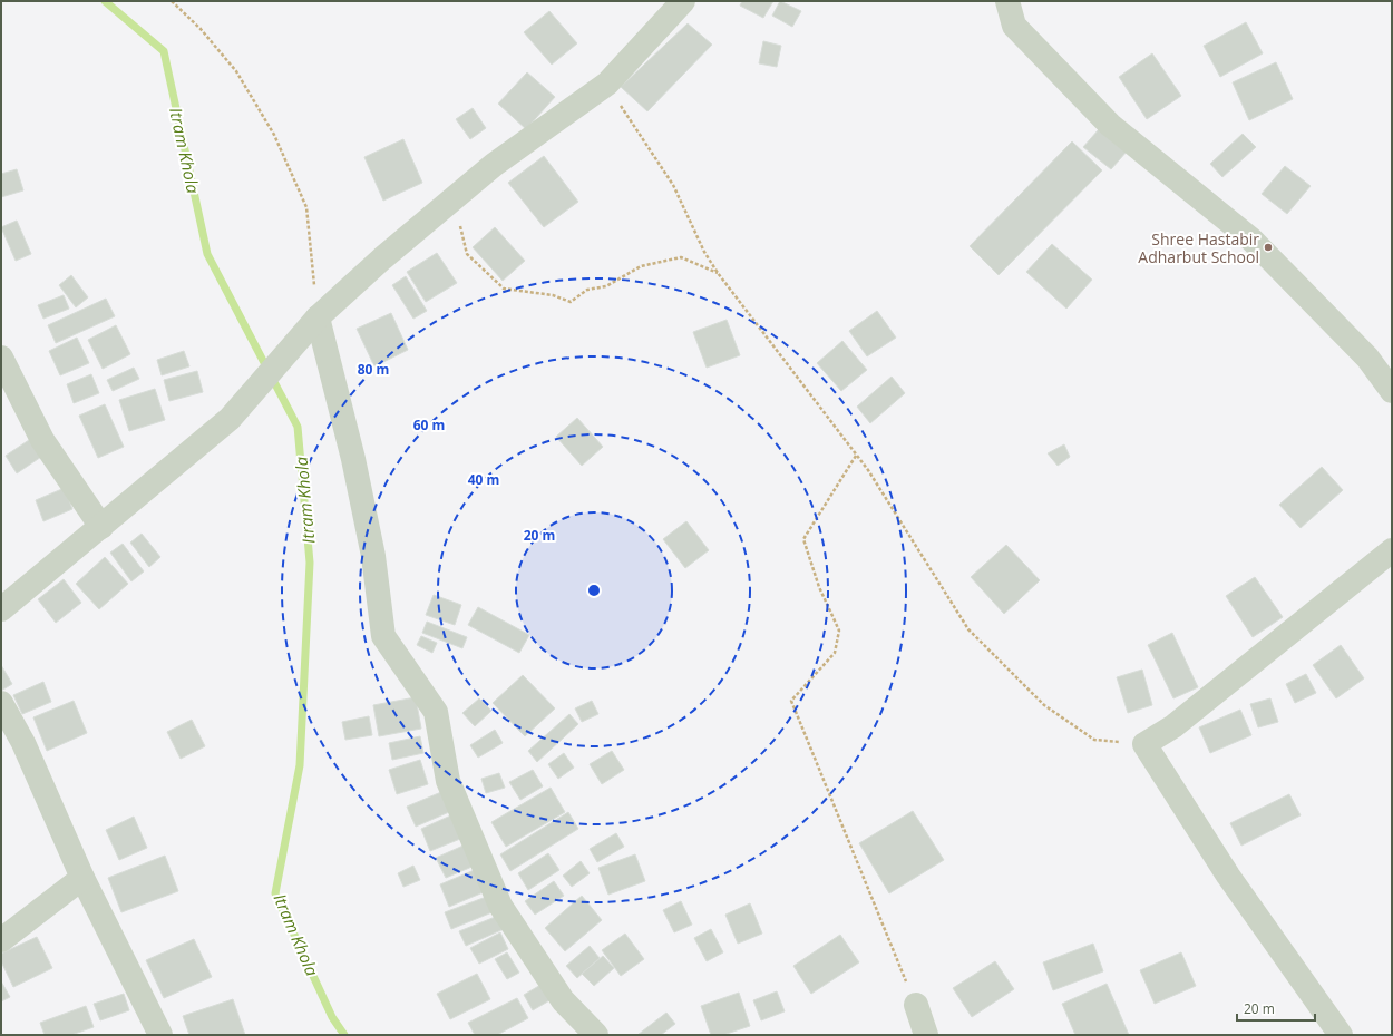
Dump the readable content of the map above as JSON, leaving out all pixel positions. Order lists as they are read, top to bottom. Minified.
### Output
{"water":["Itram Khola"],"places":["Shree Hastabir Adharbut School"],"scale_bar":"20 m","rings":["80 m","60 m","40 m","20 m"]}
